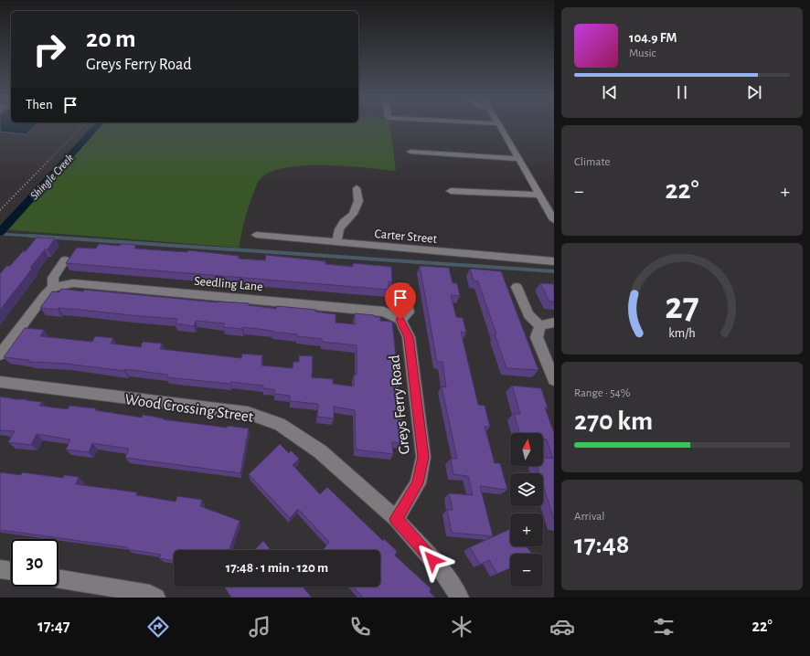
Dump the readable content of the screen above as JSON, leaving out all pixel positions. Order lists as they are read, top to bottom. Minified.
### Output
{"streets":{"street":["Carter Street","Seedling Lane","Greys Ferry Road","Wood Crossing Street"]},"crossings":[["Seedling Lane","Greys Ferry Road"],["Greys Ferry Road","Wood Crossing Street"]],"water":["Shingle Creek"],"north":"top","page":{"turn":["20 m","Greys Ferry Road"],"song":["104.9 FM","Music"],"then":"Then","tile":["Climate",["Range · 54%","270 km"],["Arrival","17:48"]],"heat":["−","22°","+"],"map_buttons":["+","−"],"limit":"30","trip":"17:48 · 1 min · 120 m","tabs":["17:47","22°"],"gauge":["27","km/h"]}}
